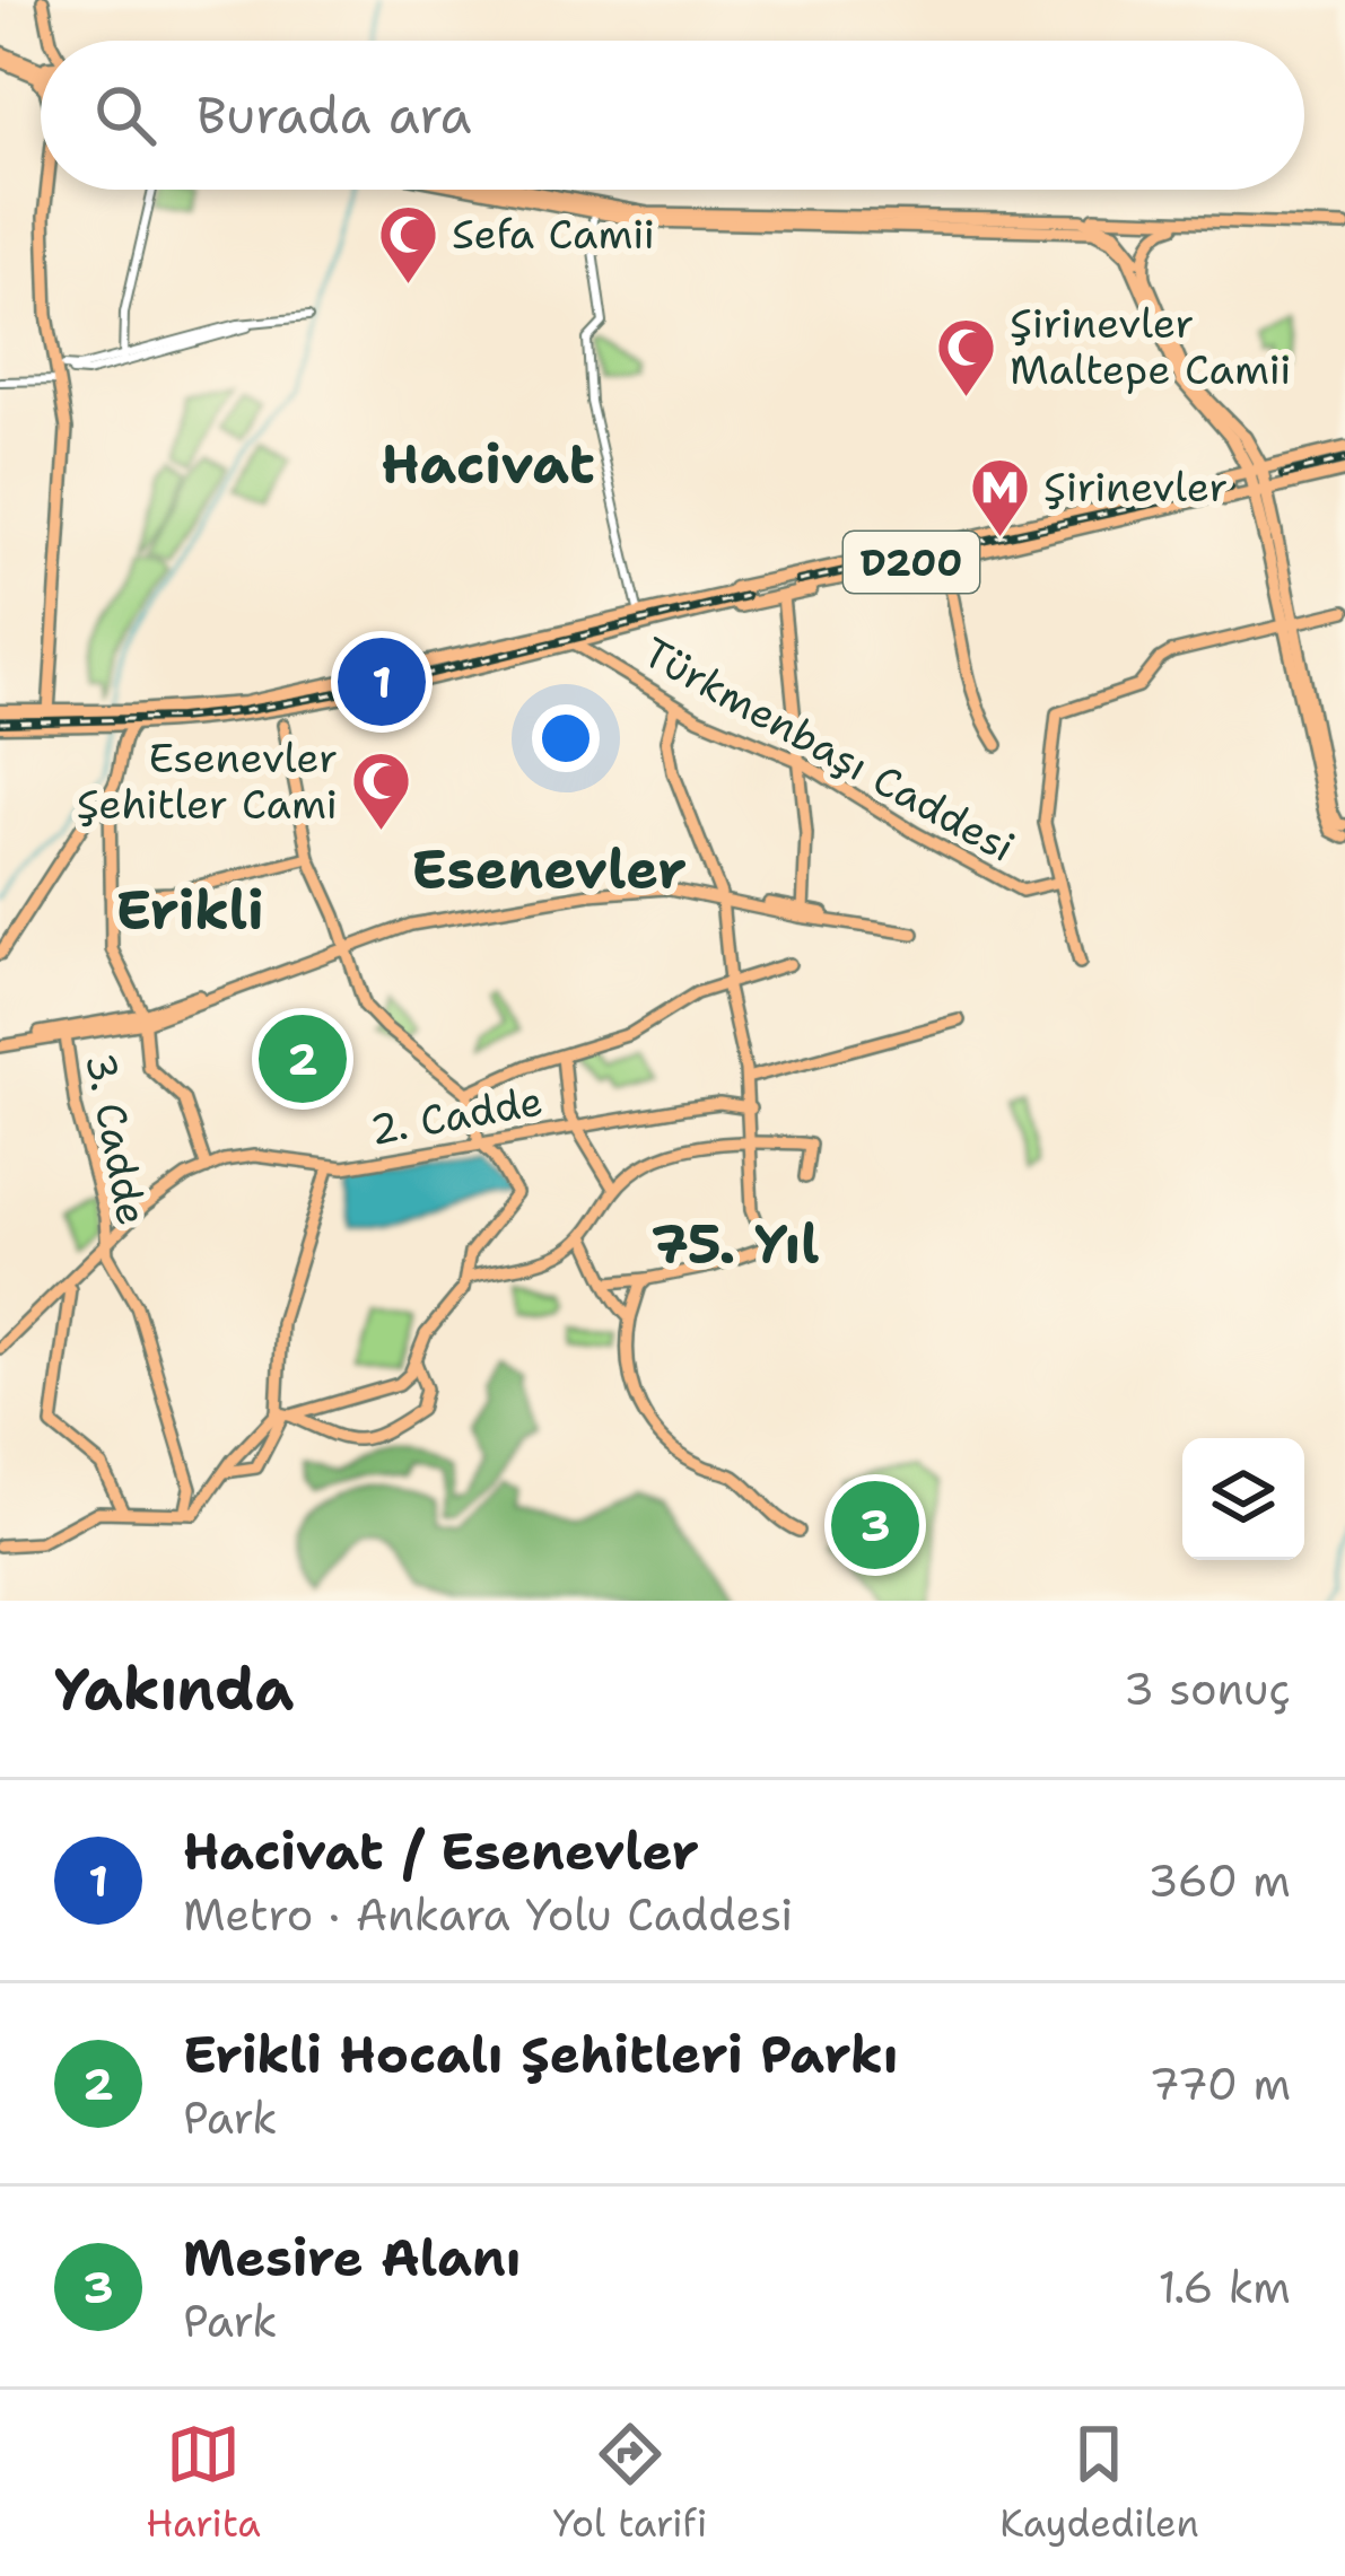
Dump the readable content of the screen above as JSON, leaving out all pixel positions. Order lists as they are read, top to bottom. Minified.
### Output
{"streets":{"highway":["D200"],"main road":["Türkmenbaşı Caddesi","2. Cadde","3. Cadde"]},"crossings":[["2. Cadde","3. Cadde"]],"districts":["Hacivat","Esenevler","Erikli","75. Yıl"],"places":{"mosque":["Sefa Camii","Şirinevler Maltepe Camii","Esenevler Şehitler Cami"],"metro station":["Şirinevler"]},"page":{"search":"Burada ara","pins":["1","2","3"],"heading":["Yakında","3 sonuç"],"list":[{"mark":"1","name":"Hacivat / Esenevler","note":"Metro · Ankara Yolu Caddesi","value":"360 m"},{"mark":"2","name":"Erikli Hocalı Şehitleri Parkı","note":"Park","value":"770 m"},{"mark":"3","name":"Mesire Alanı","note":"Park","value":"1.6 km"}],"nav":["Harita","Yol tarifi","Kaydedilen"]}}
